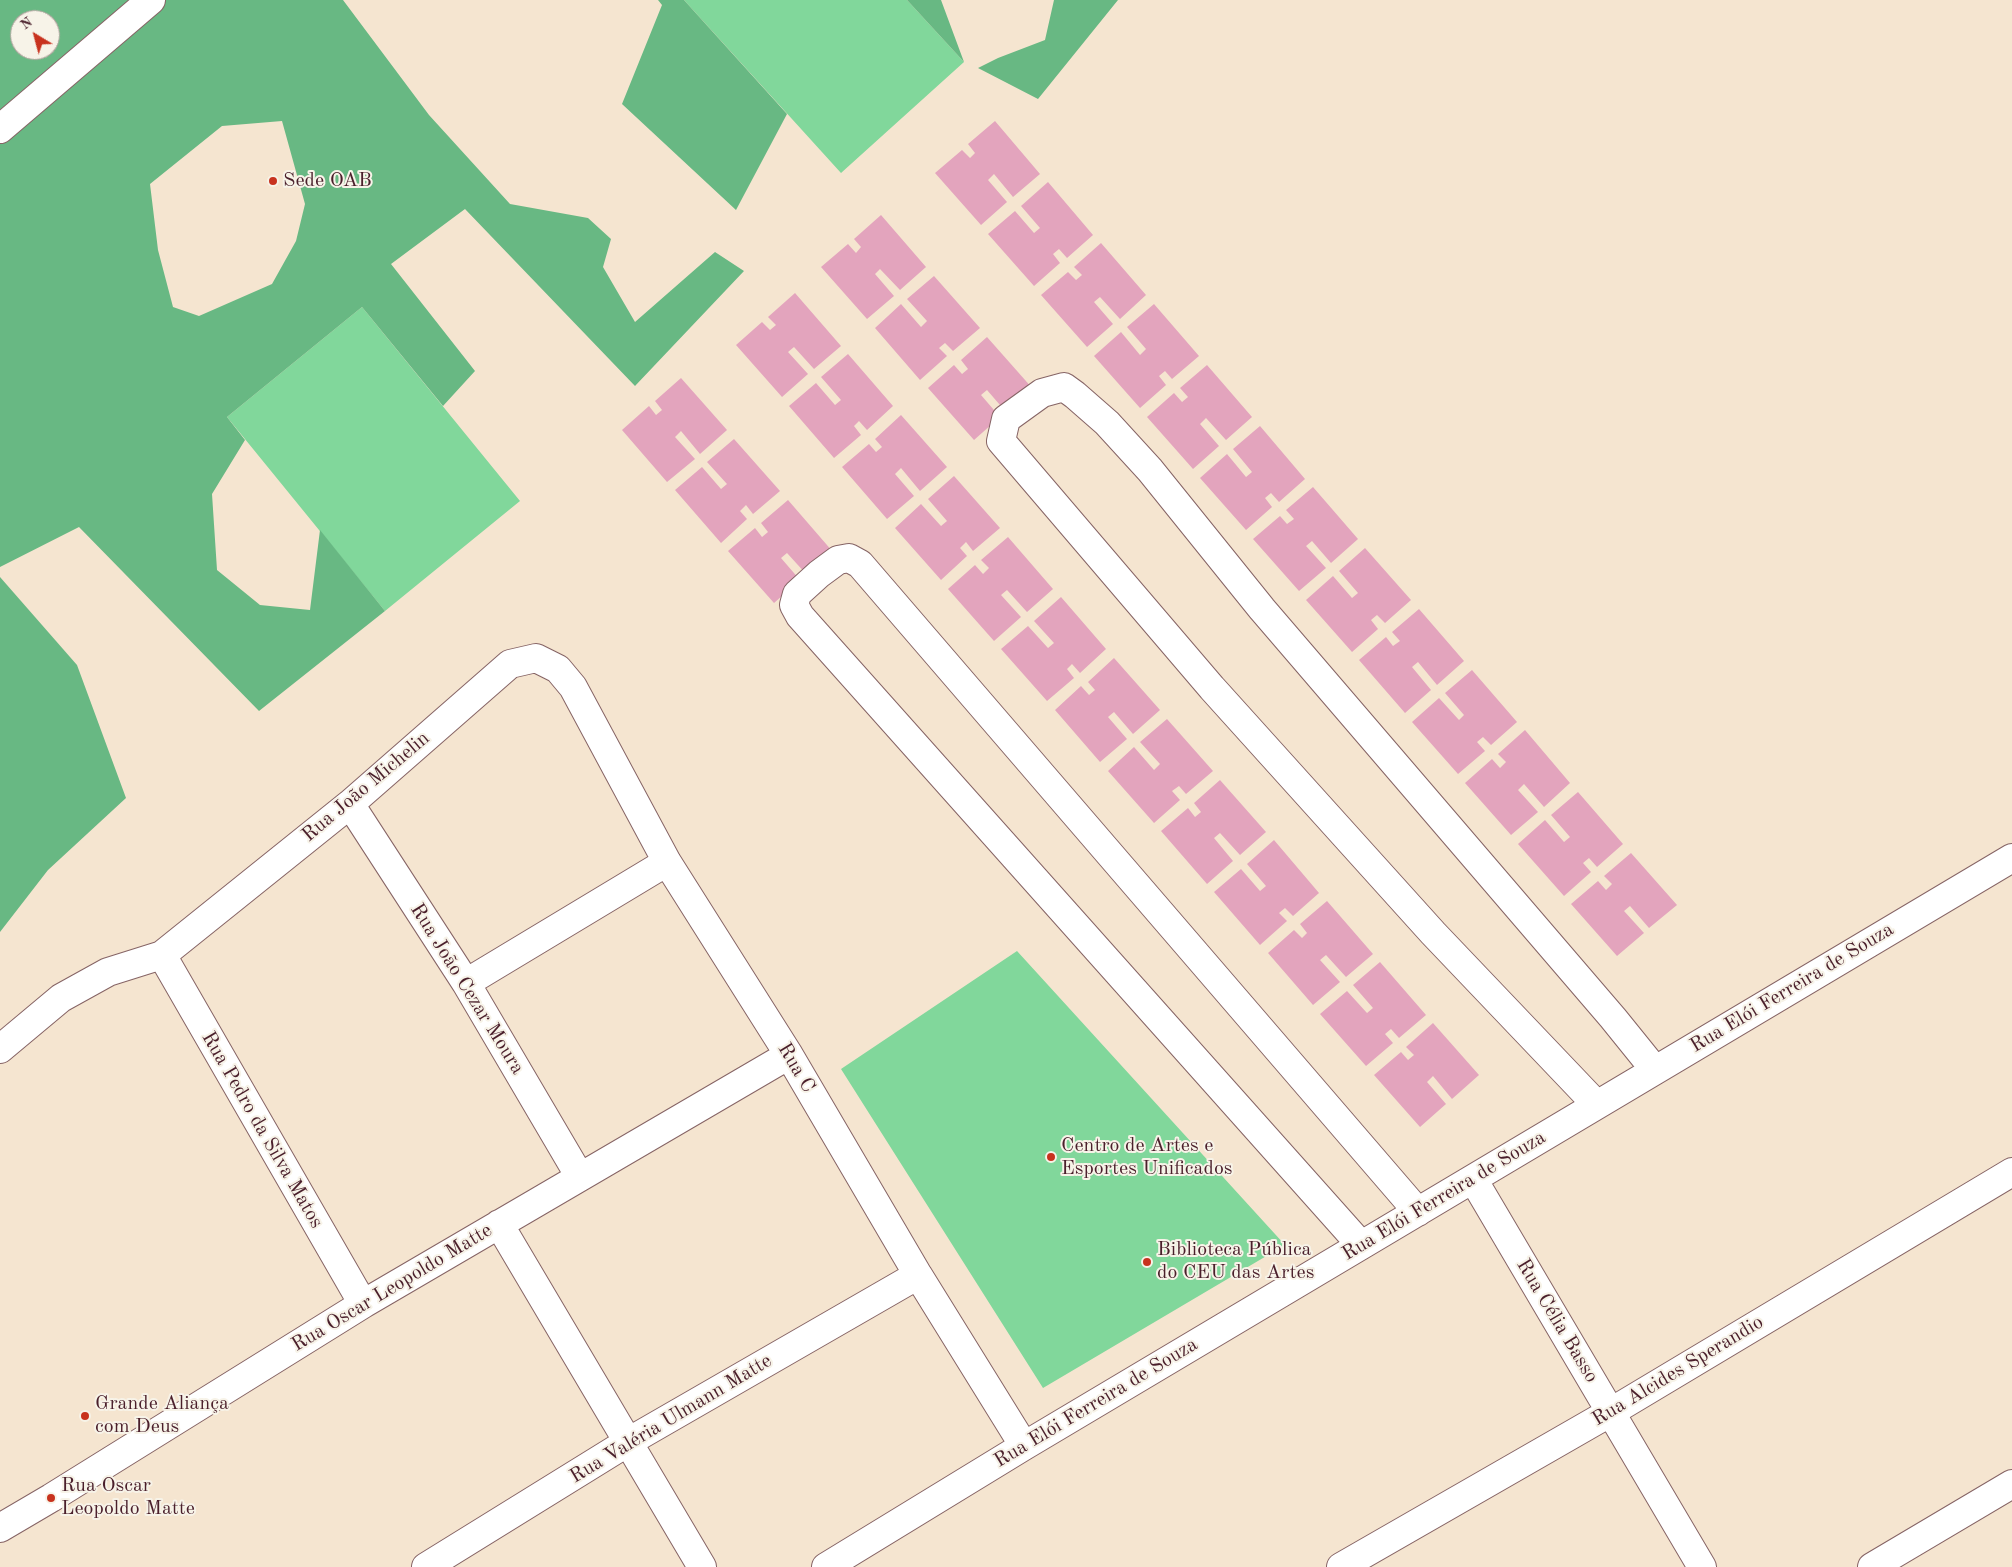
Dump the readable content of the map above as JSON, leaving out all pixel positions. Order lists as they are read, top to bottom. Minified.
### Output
{"streets":{"street":["Rua João Michelin","Rua Elói Ferreira de Souza","Rua João Cezar Moura","Rua C","Rua Pedro da Silva Matos","Rua Oscar Leopoldo Matte","Rua Célia Basso","Rua Alcides Sperandio","Rua Valéria Ulmann Matte"]},"crossings":[["Rua João Michelin","Rua João Cezar Moura"],["Rua João Michelin","Rua C"],["Rua João Michelin","Rua Pedro da Silva Matos"],["Rua Elói Ferreira de Souza","Rua C"],["Rua Elói Ferreira de Souza","Rua Célia Basso"],["Rua João Cezar Moura","Rua Oscar Leopoldo Matte"],["Rua C","Rua Oscar Leopoldo Matte"],["Rua C","Rua Valéria Ulmann Matte"],["Rua Pedro da Silva Matos","Rua Oscar Leopoldo Matte"],["Rua Célia Basso","Rua Alcides Sperandio"]],"places":["Sede OAB","Centro de Artes e Esportes Unificados","Biblioteca Pública do CEU das Artes","Grande Aliança com Deus","Rua Oscar Leopoldo Matte"],"north":"top left"}
